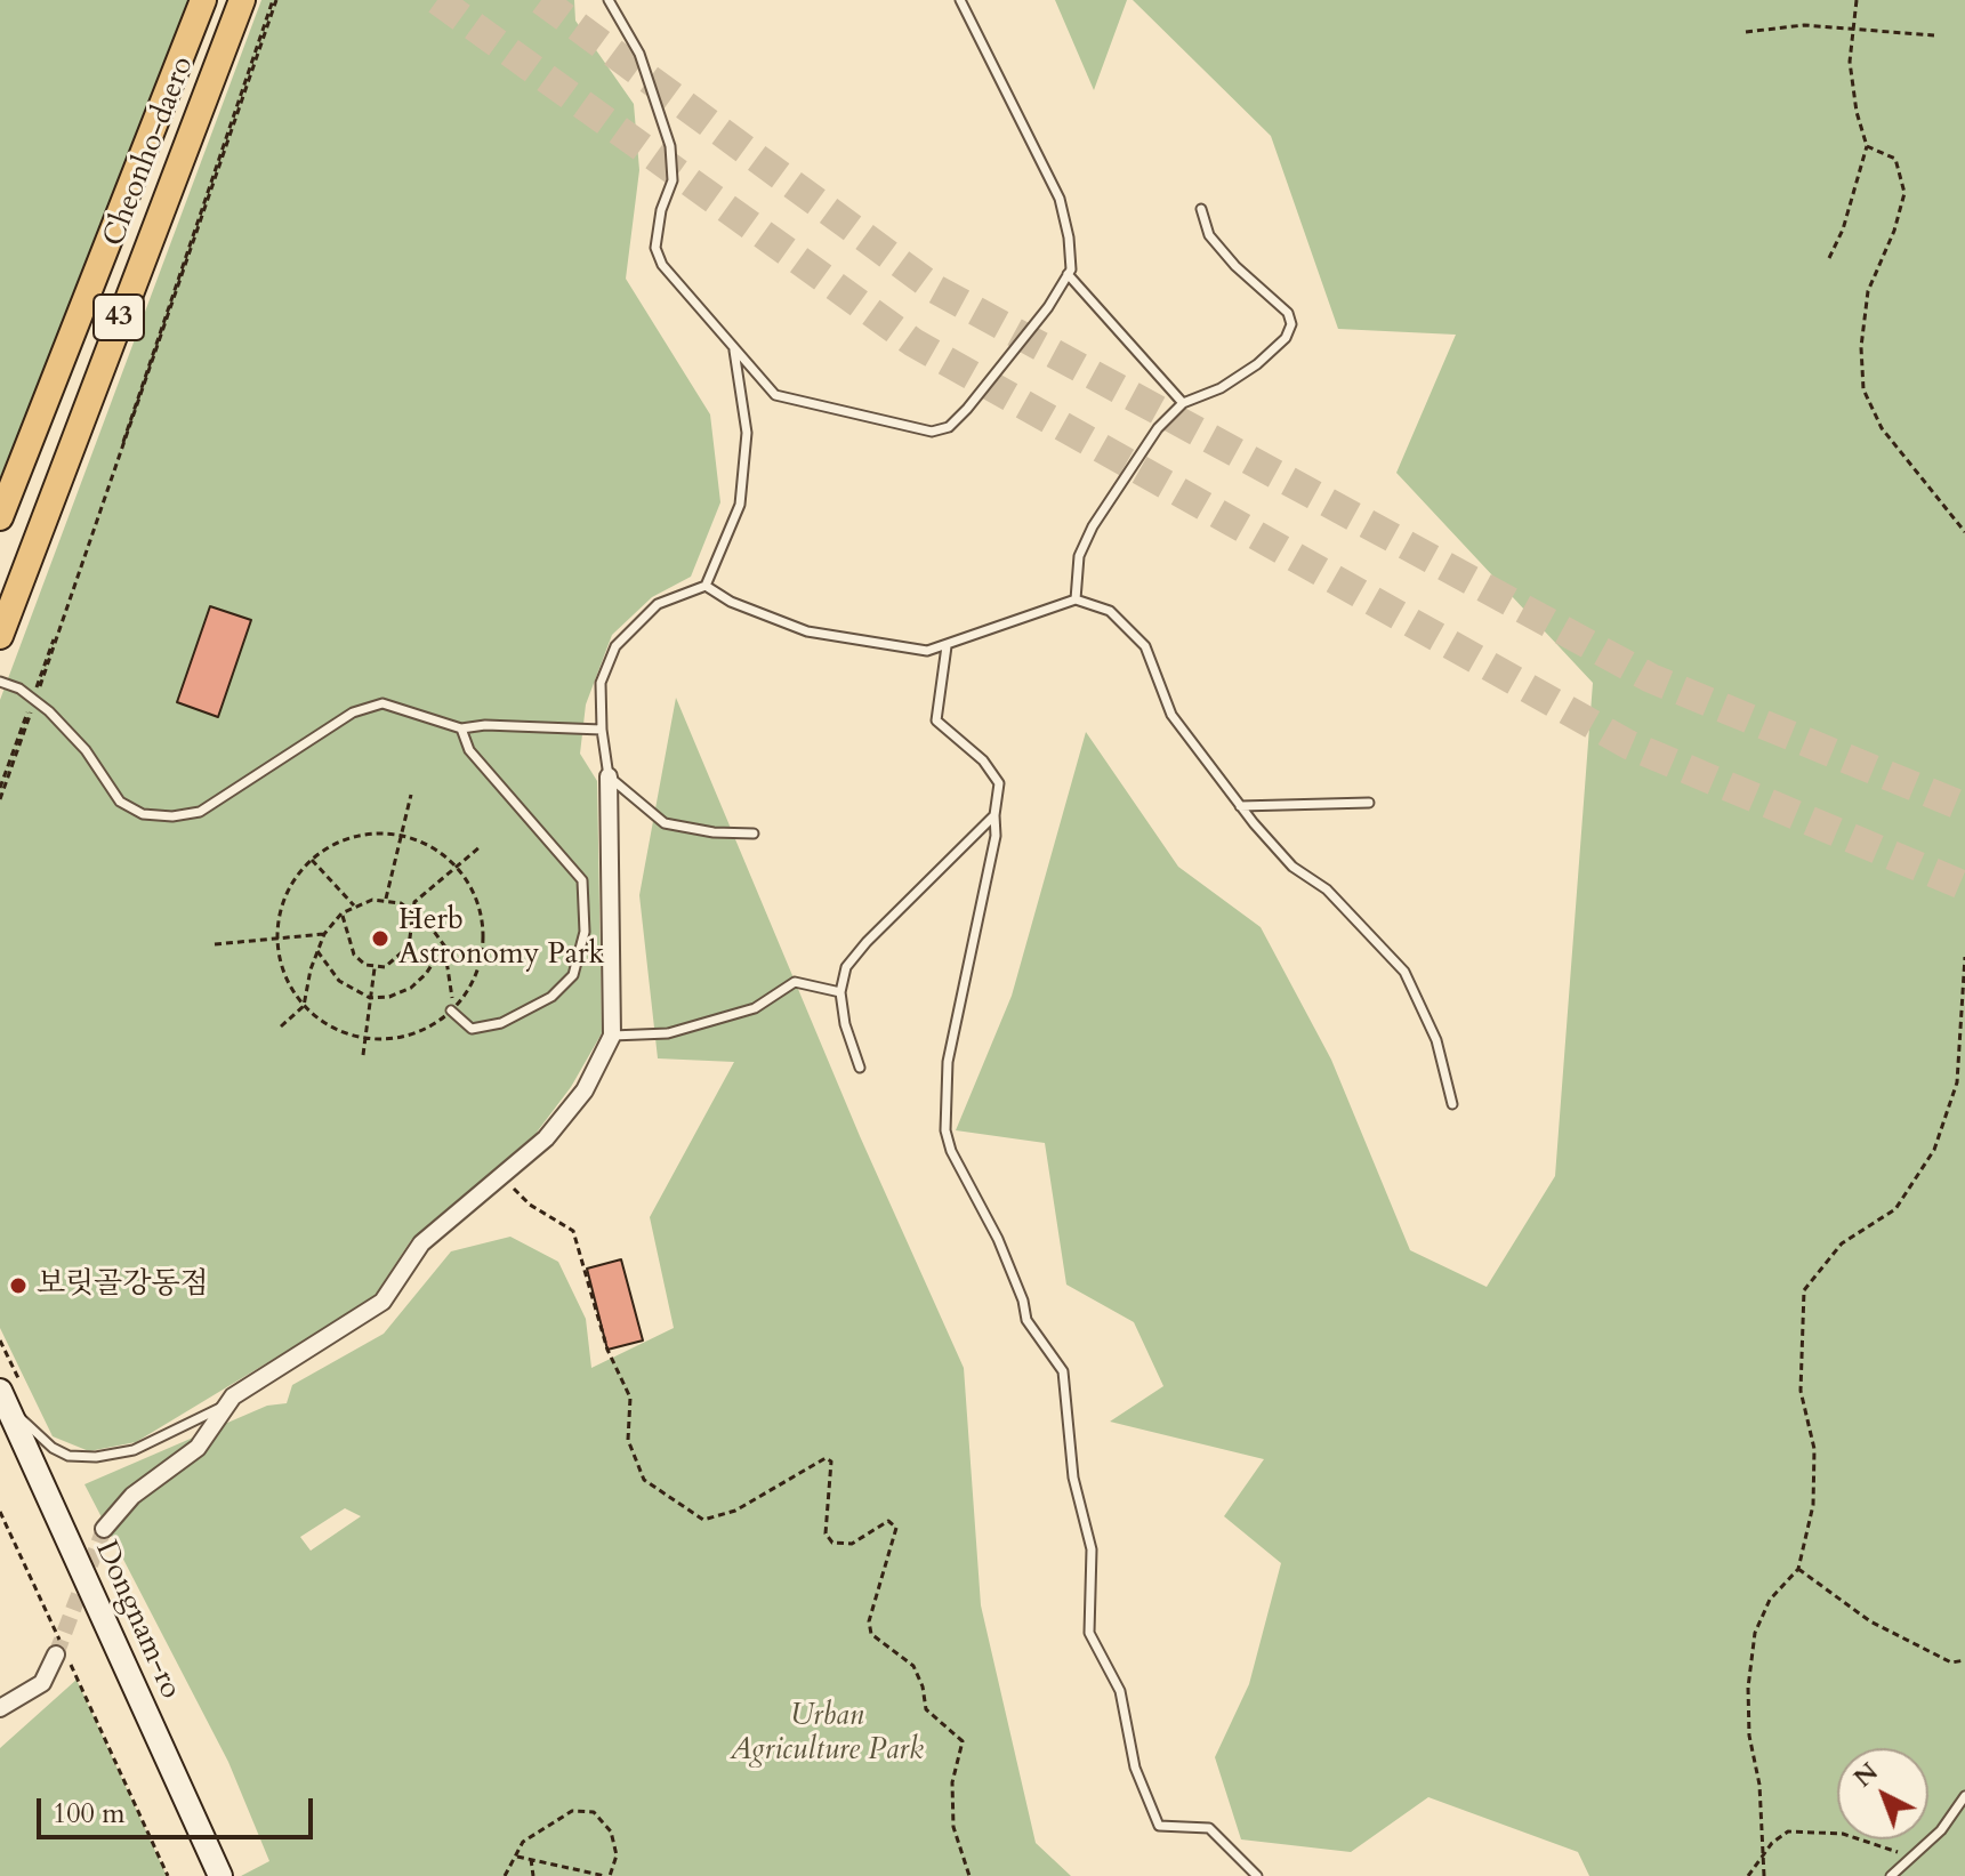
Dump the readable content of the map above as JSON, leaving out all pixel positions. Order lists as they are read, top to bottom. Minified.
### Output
{"streets":{"main road":["Cheonho-daero","43","Dongnam-ro"]},"parks":["Urban Agriculture Park"],"places":["Herb Astronomy Park","보릿골강동점"],"scale_bar":"100 m","north":"top left"}
